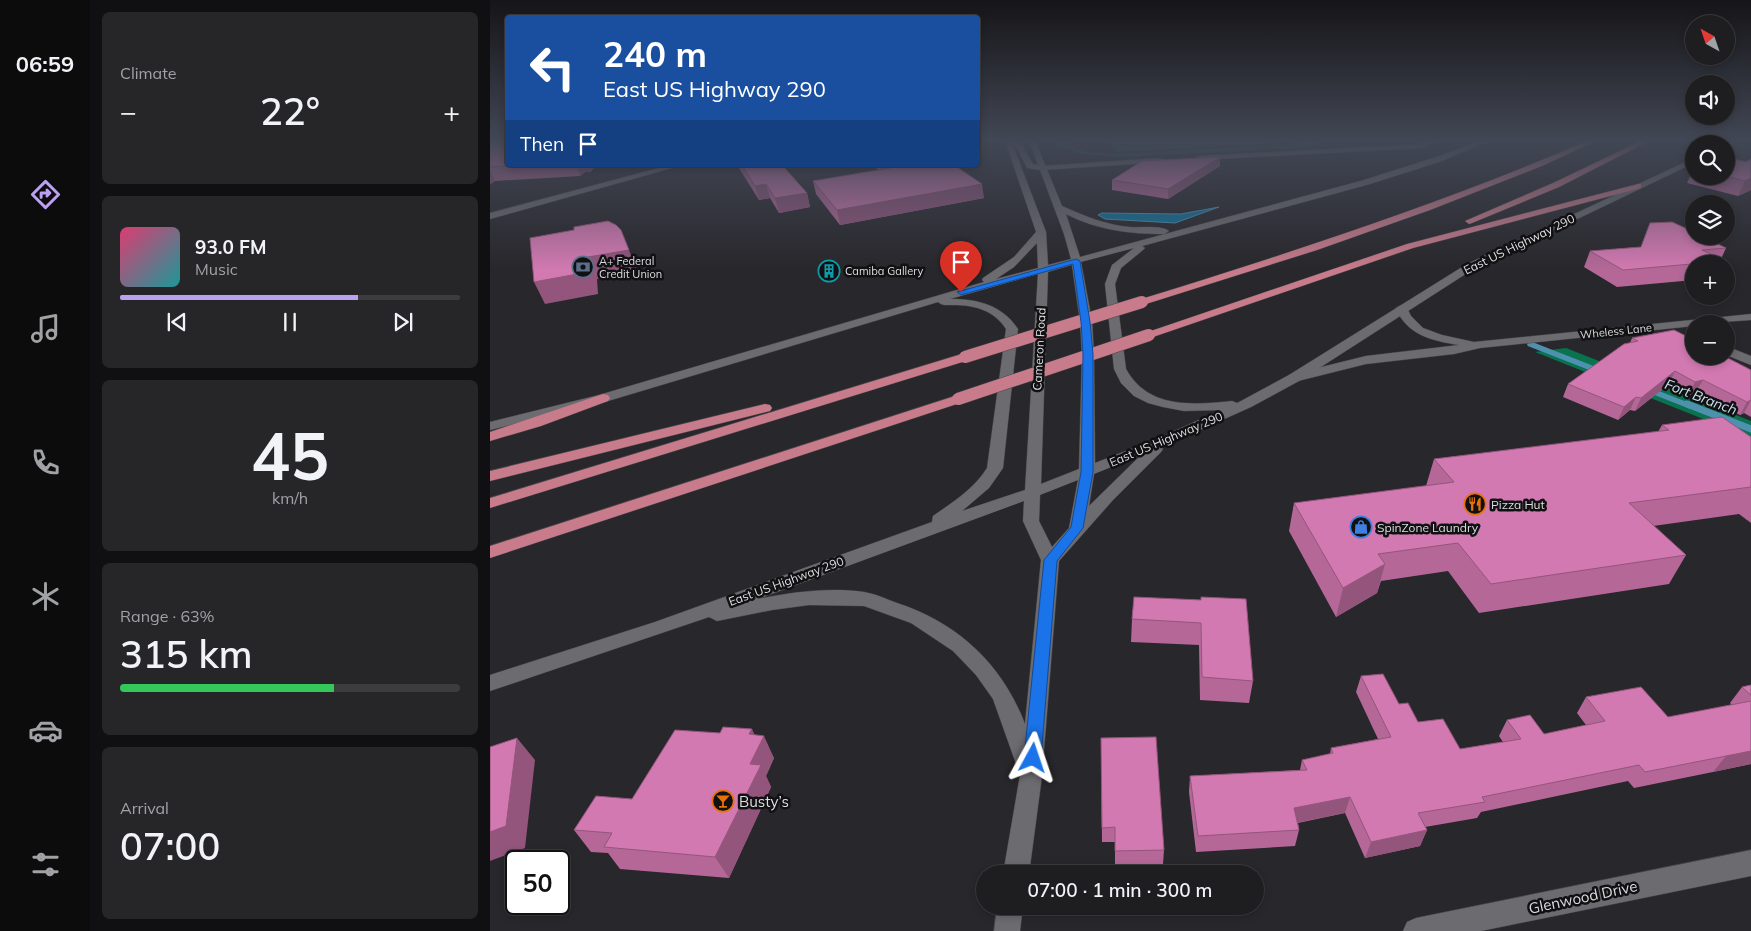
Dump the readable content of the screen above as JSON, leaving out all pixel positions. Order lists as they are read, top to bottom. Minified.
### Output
{"streets":{"main road":["East US Highway 290","Wheless Lane","Cameron Road","Glenwood Drive"]},"crossings":[["East US Highway 290","Wheless Lane"],["East US Highway 290","Cameron Road"]],"water":["Fort Branch"],"places":{"bank":["A+ Federal Credit Union"],"building":["Camiba Gallery"],"restaurant":["Pizza Hut"],"shop":["SpinZone Laundry"],"bar":["Busty’s"]},"north":"top left","page":{"tabs":"06:59","tile":["Climate",["45","km/h"],["Range · 63%","315 km"],["Arrival","07:00"]],"map_buttons":["+","−"],"turn":["240 m","East US Highway 290"],"heat":["−","22°","+"],"then":"Then","song":["93.0 FM","Music"],"limit":"50","trip":"07:00 · 1 min · 300 m"}}
